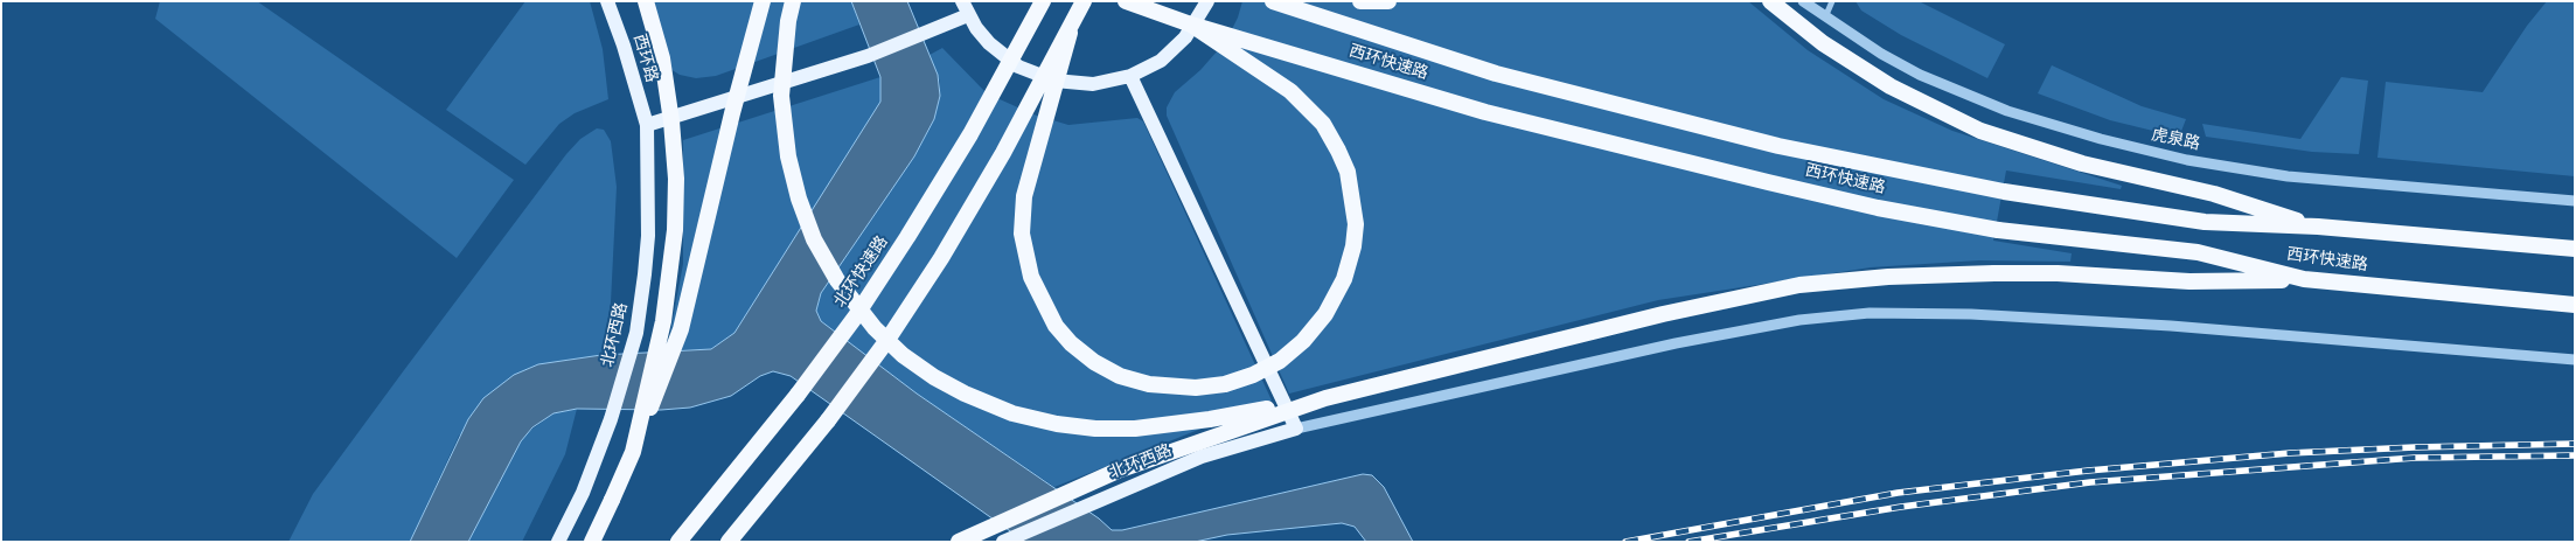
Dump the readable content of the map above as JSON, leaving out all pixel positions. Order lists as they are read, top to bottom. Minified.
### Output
{"streets":{"highway":["西环快速路","北环快速路"],"main road":["西环路","北环西路"],"street":["虎泉路"]},"crossings":[["西环路","北环西路"]]}
